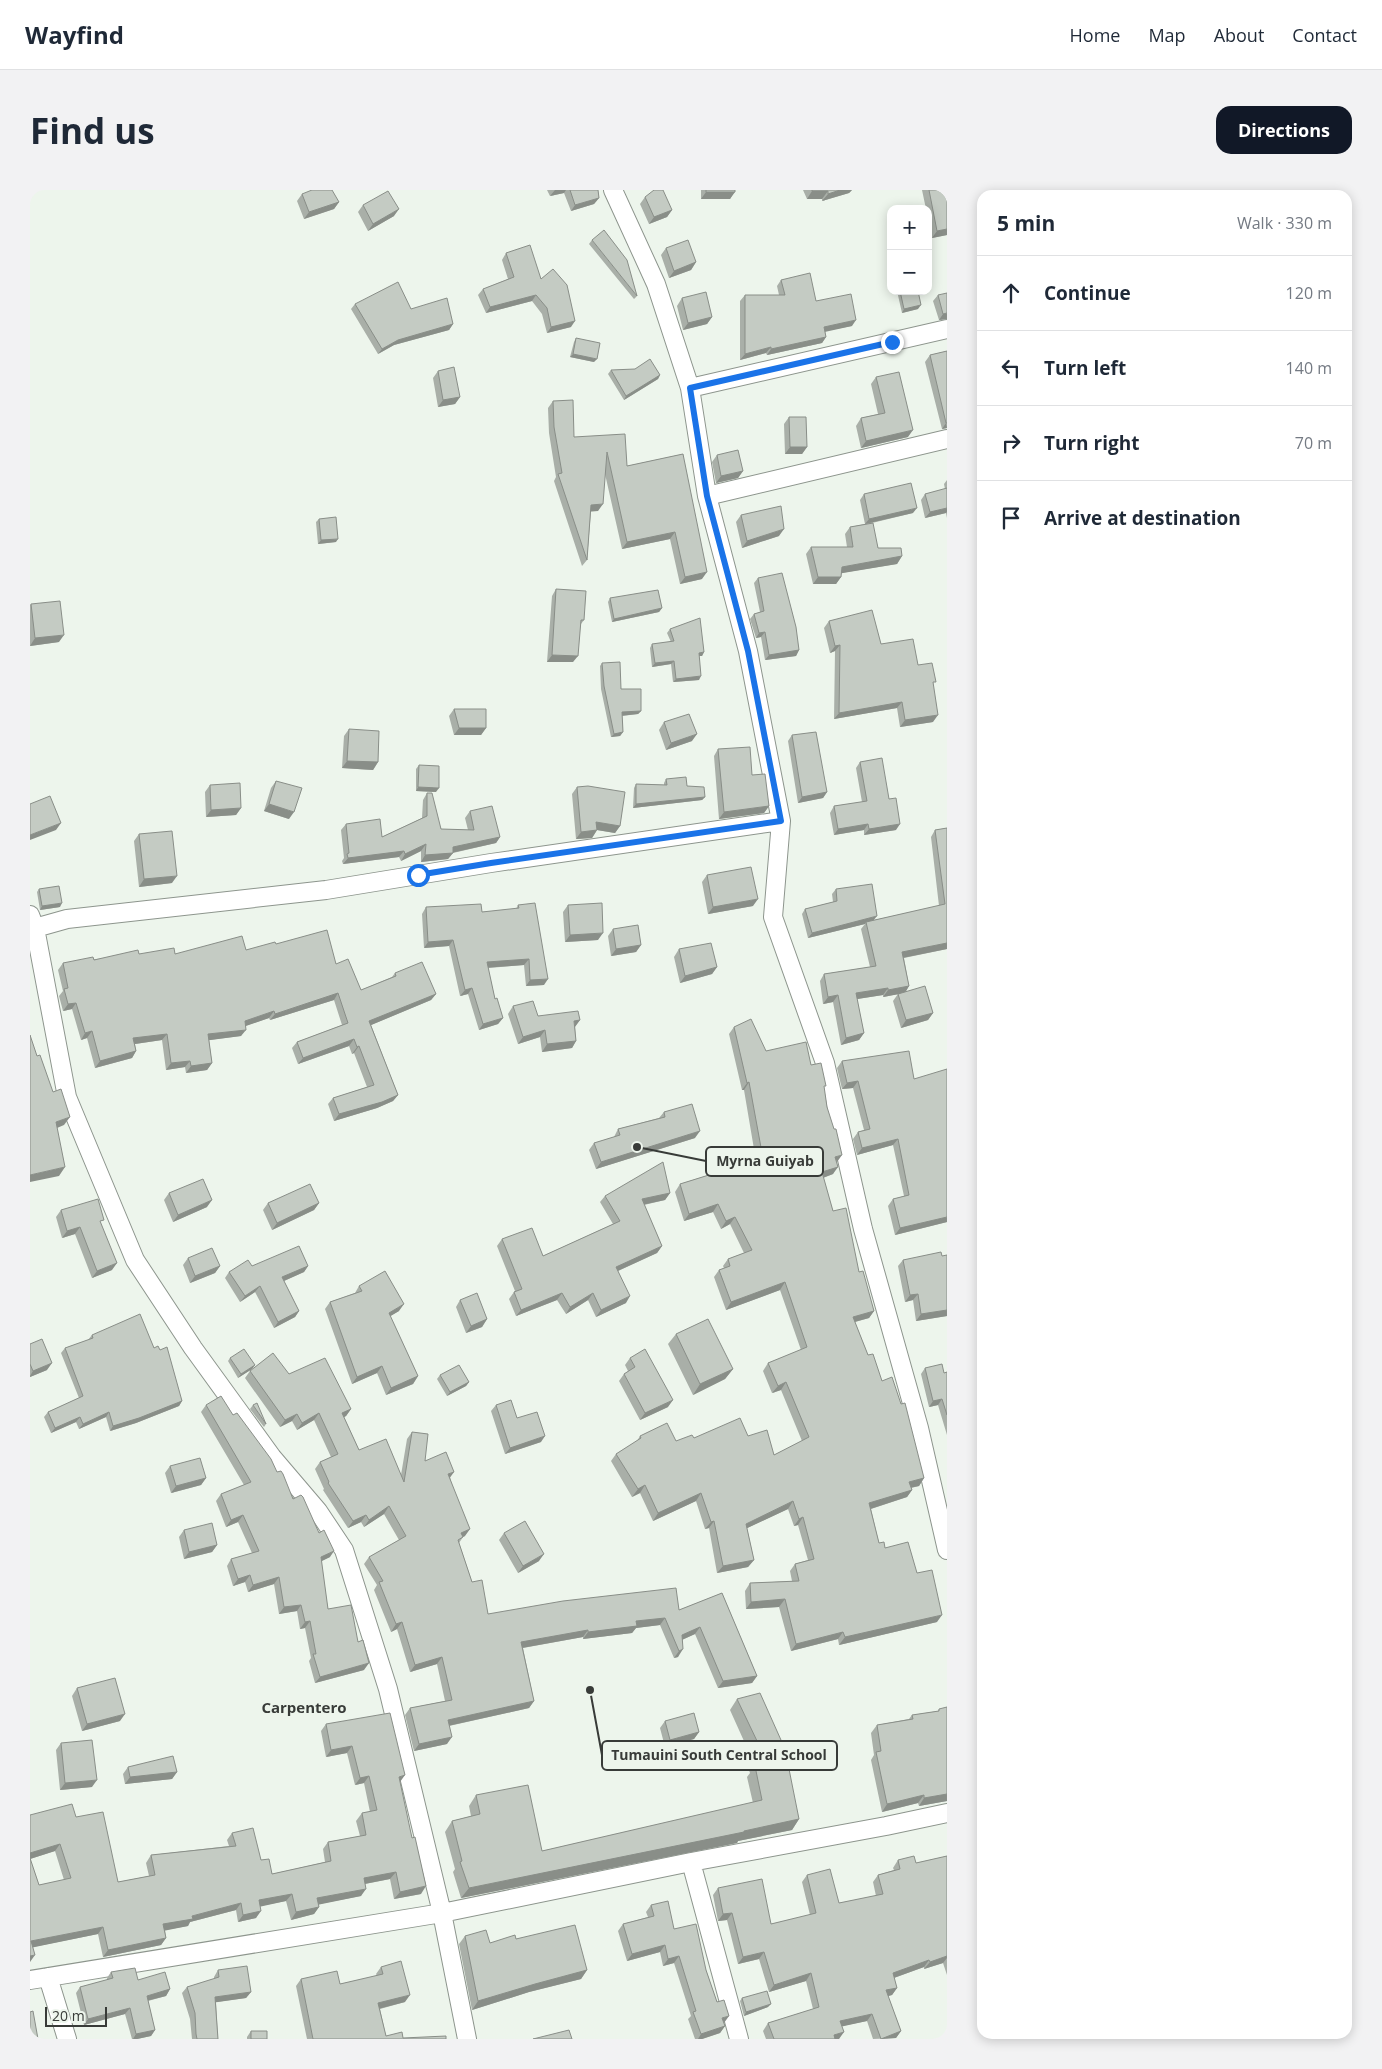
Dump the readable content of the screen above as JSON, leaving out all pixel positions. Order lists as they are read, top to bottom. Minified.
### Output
{"districts":["Carpentero"],"places":["Myrna Guiyab","Tumauini South Central School"],"scale_bar":"20 m","page":{"header":"Wayfind","nav":["Home","Map","About","Contact"],"buttons":"Directions","title":"Find us","heading":["5 min","Walk · 330 m"],"map_buttons":["+","−"],"list":[["Continue","120 m"],["Turn left","140 m"],["Turn right","70 m"],"Arrive at destination"],"scale":"20 m"}}
